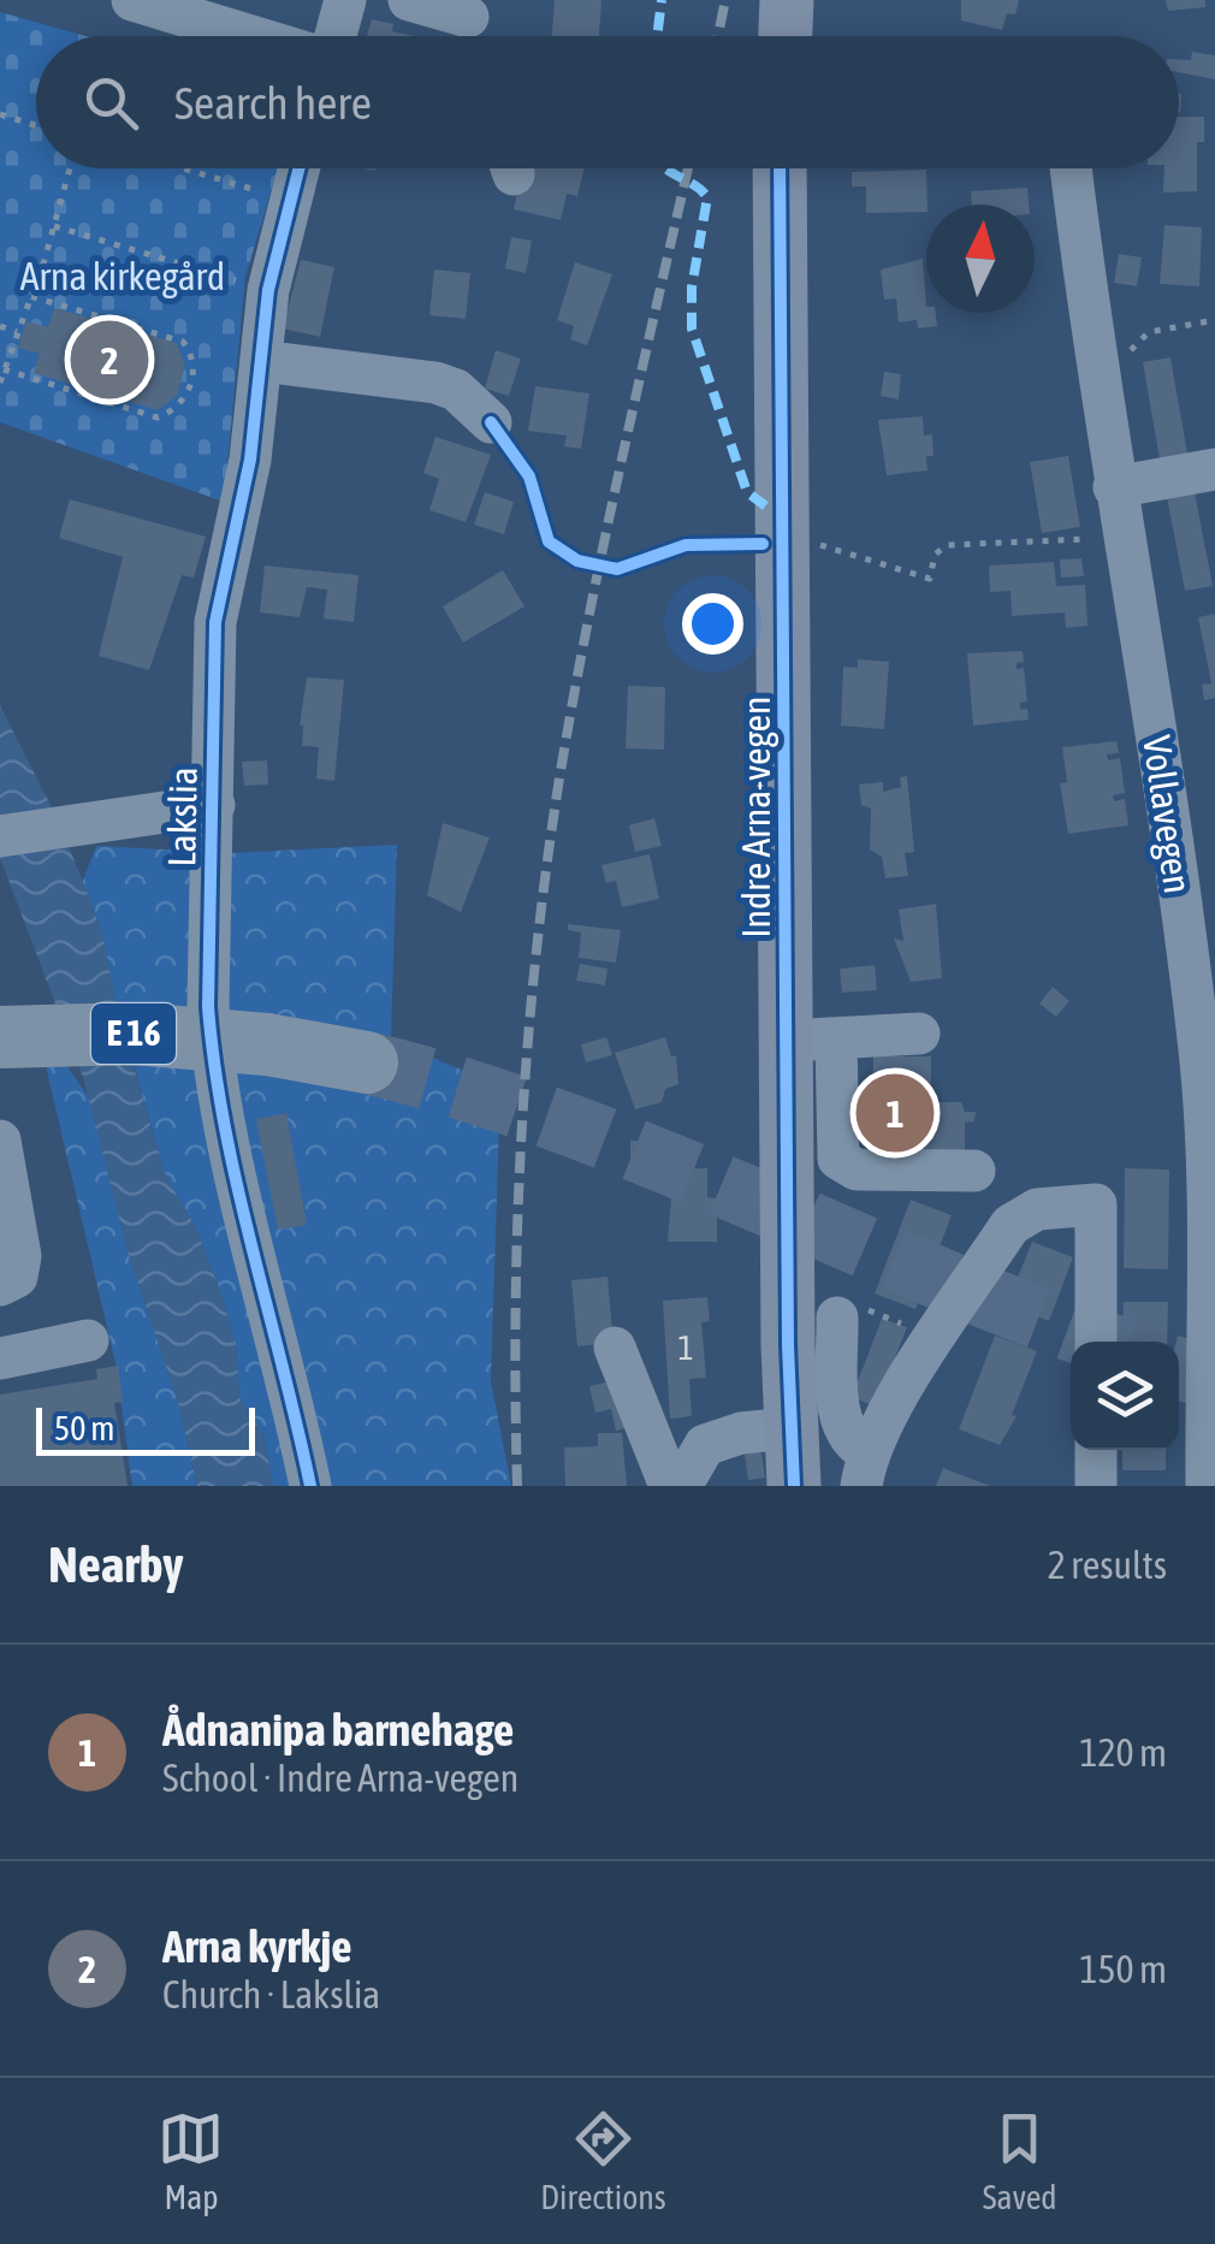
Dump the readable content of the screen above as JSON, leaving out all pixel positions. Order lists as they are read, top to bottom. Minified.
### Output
{"streets":{"highway":["E 16"],"main road":["Indre Arna-vegen"],"street":["Vollavegen","Lakslia"]},"parks":["Arna kirkegård"],"house_numbers":["1"],"scale_bar":"50 m","north":"top","page":{"search":"Search here","pins":["2","1"],"scale":"50 m","heading":["Nearby","2 results"],"list":[{"mark":"1","name":"Ådnanipa barnehage","note":"School · Indre Arna-vegen","value":"120 m"},{"mark":"2","name":"Arna kyrkje","note":"Church · Lakslia","value":"150 m"}],"nav":["Map","Directions","Saved"]}}
